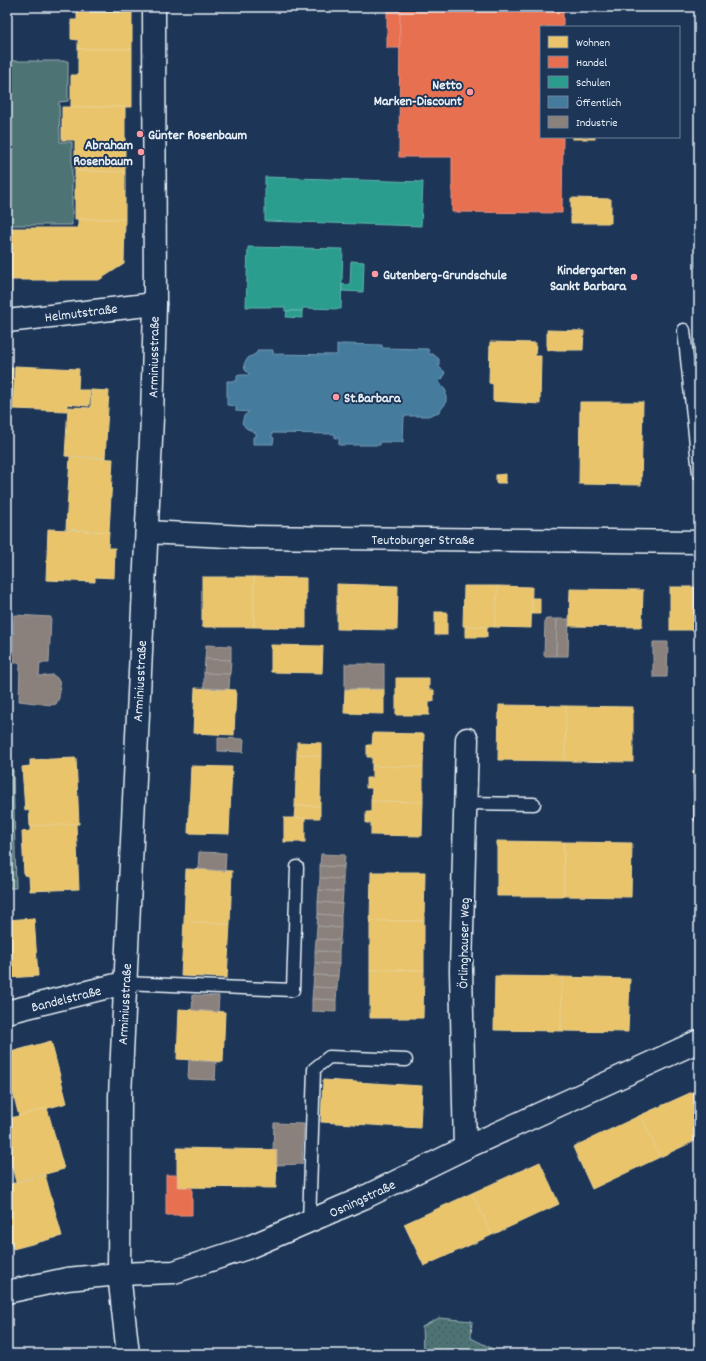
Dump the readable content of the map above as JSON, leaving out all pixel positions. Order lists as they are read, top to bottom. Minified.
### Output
{"streets":{"street":["Helmutstraße","Arminiusstraße","Teutoburger Straße","Örlinghauser Weg","Bandelstraße","Osningstraße"]},"crossings":[["Helmutstraße","Arminiusstraße"],["Arminiusstraße","Teutoburger Straße"],["Arminiusstraße","Bandelstraße"],["Arminiusstraße","Osningstraße"],["Örlinghauser Weg","Osningstraße"]],"places":["Netto Marken-Discount","Günter Rosenbaum","Abraham Rosenbaum","Gutenberg-Grundschule","Kindergarten Sankt Barbara","St.Barbara"],"legend":["Wohnen","Handel","Schulen","Öffentlich","Industrie"]}
